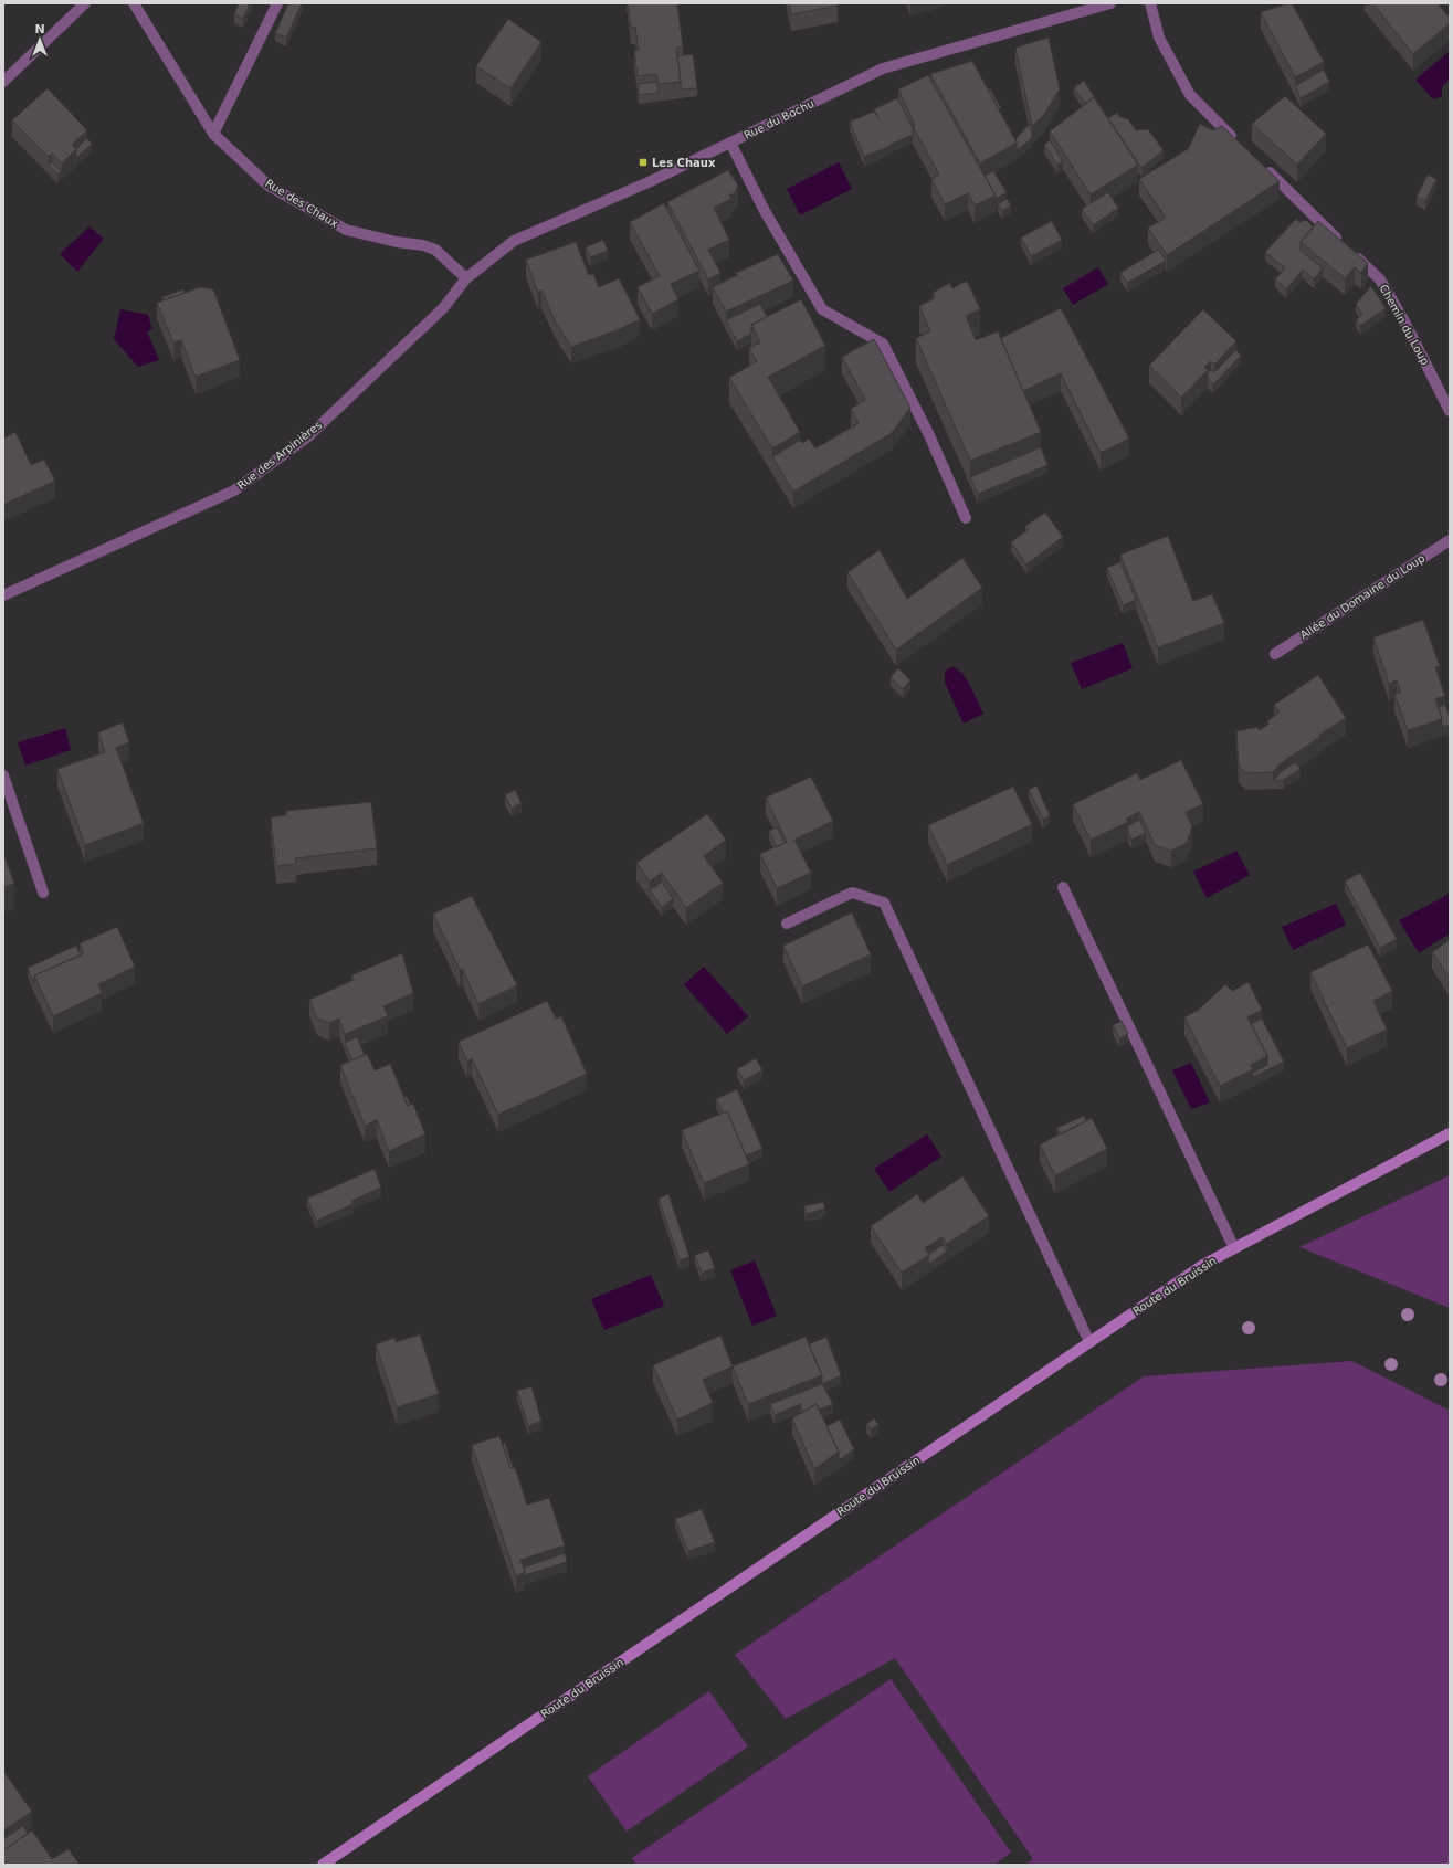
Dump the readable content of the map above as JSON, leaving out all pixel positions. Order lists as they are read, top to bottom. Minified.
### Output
{"streets":{"street":["Rue du Bochu","Rue des Chaux","Chemin du Loup","Rue des Arpinières","Allée du Domaine du Loup","Route du Bruissin"]},"crossings":[["Rue du Bochu","Rue des Chaux"],["Rue du Bochu","Rue des Arpinières"],["Rue des Chaux","Rue des Arpinières"]],"places":{"transit":["Les Chaux"]},"north":"top"}
